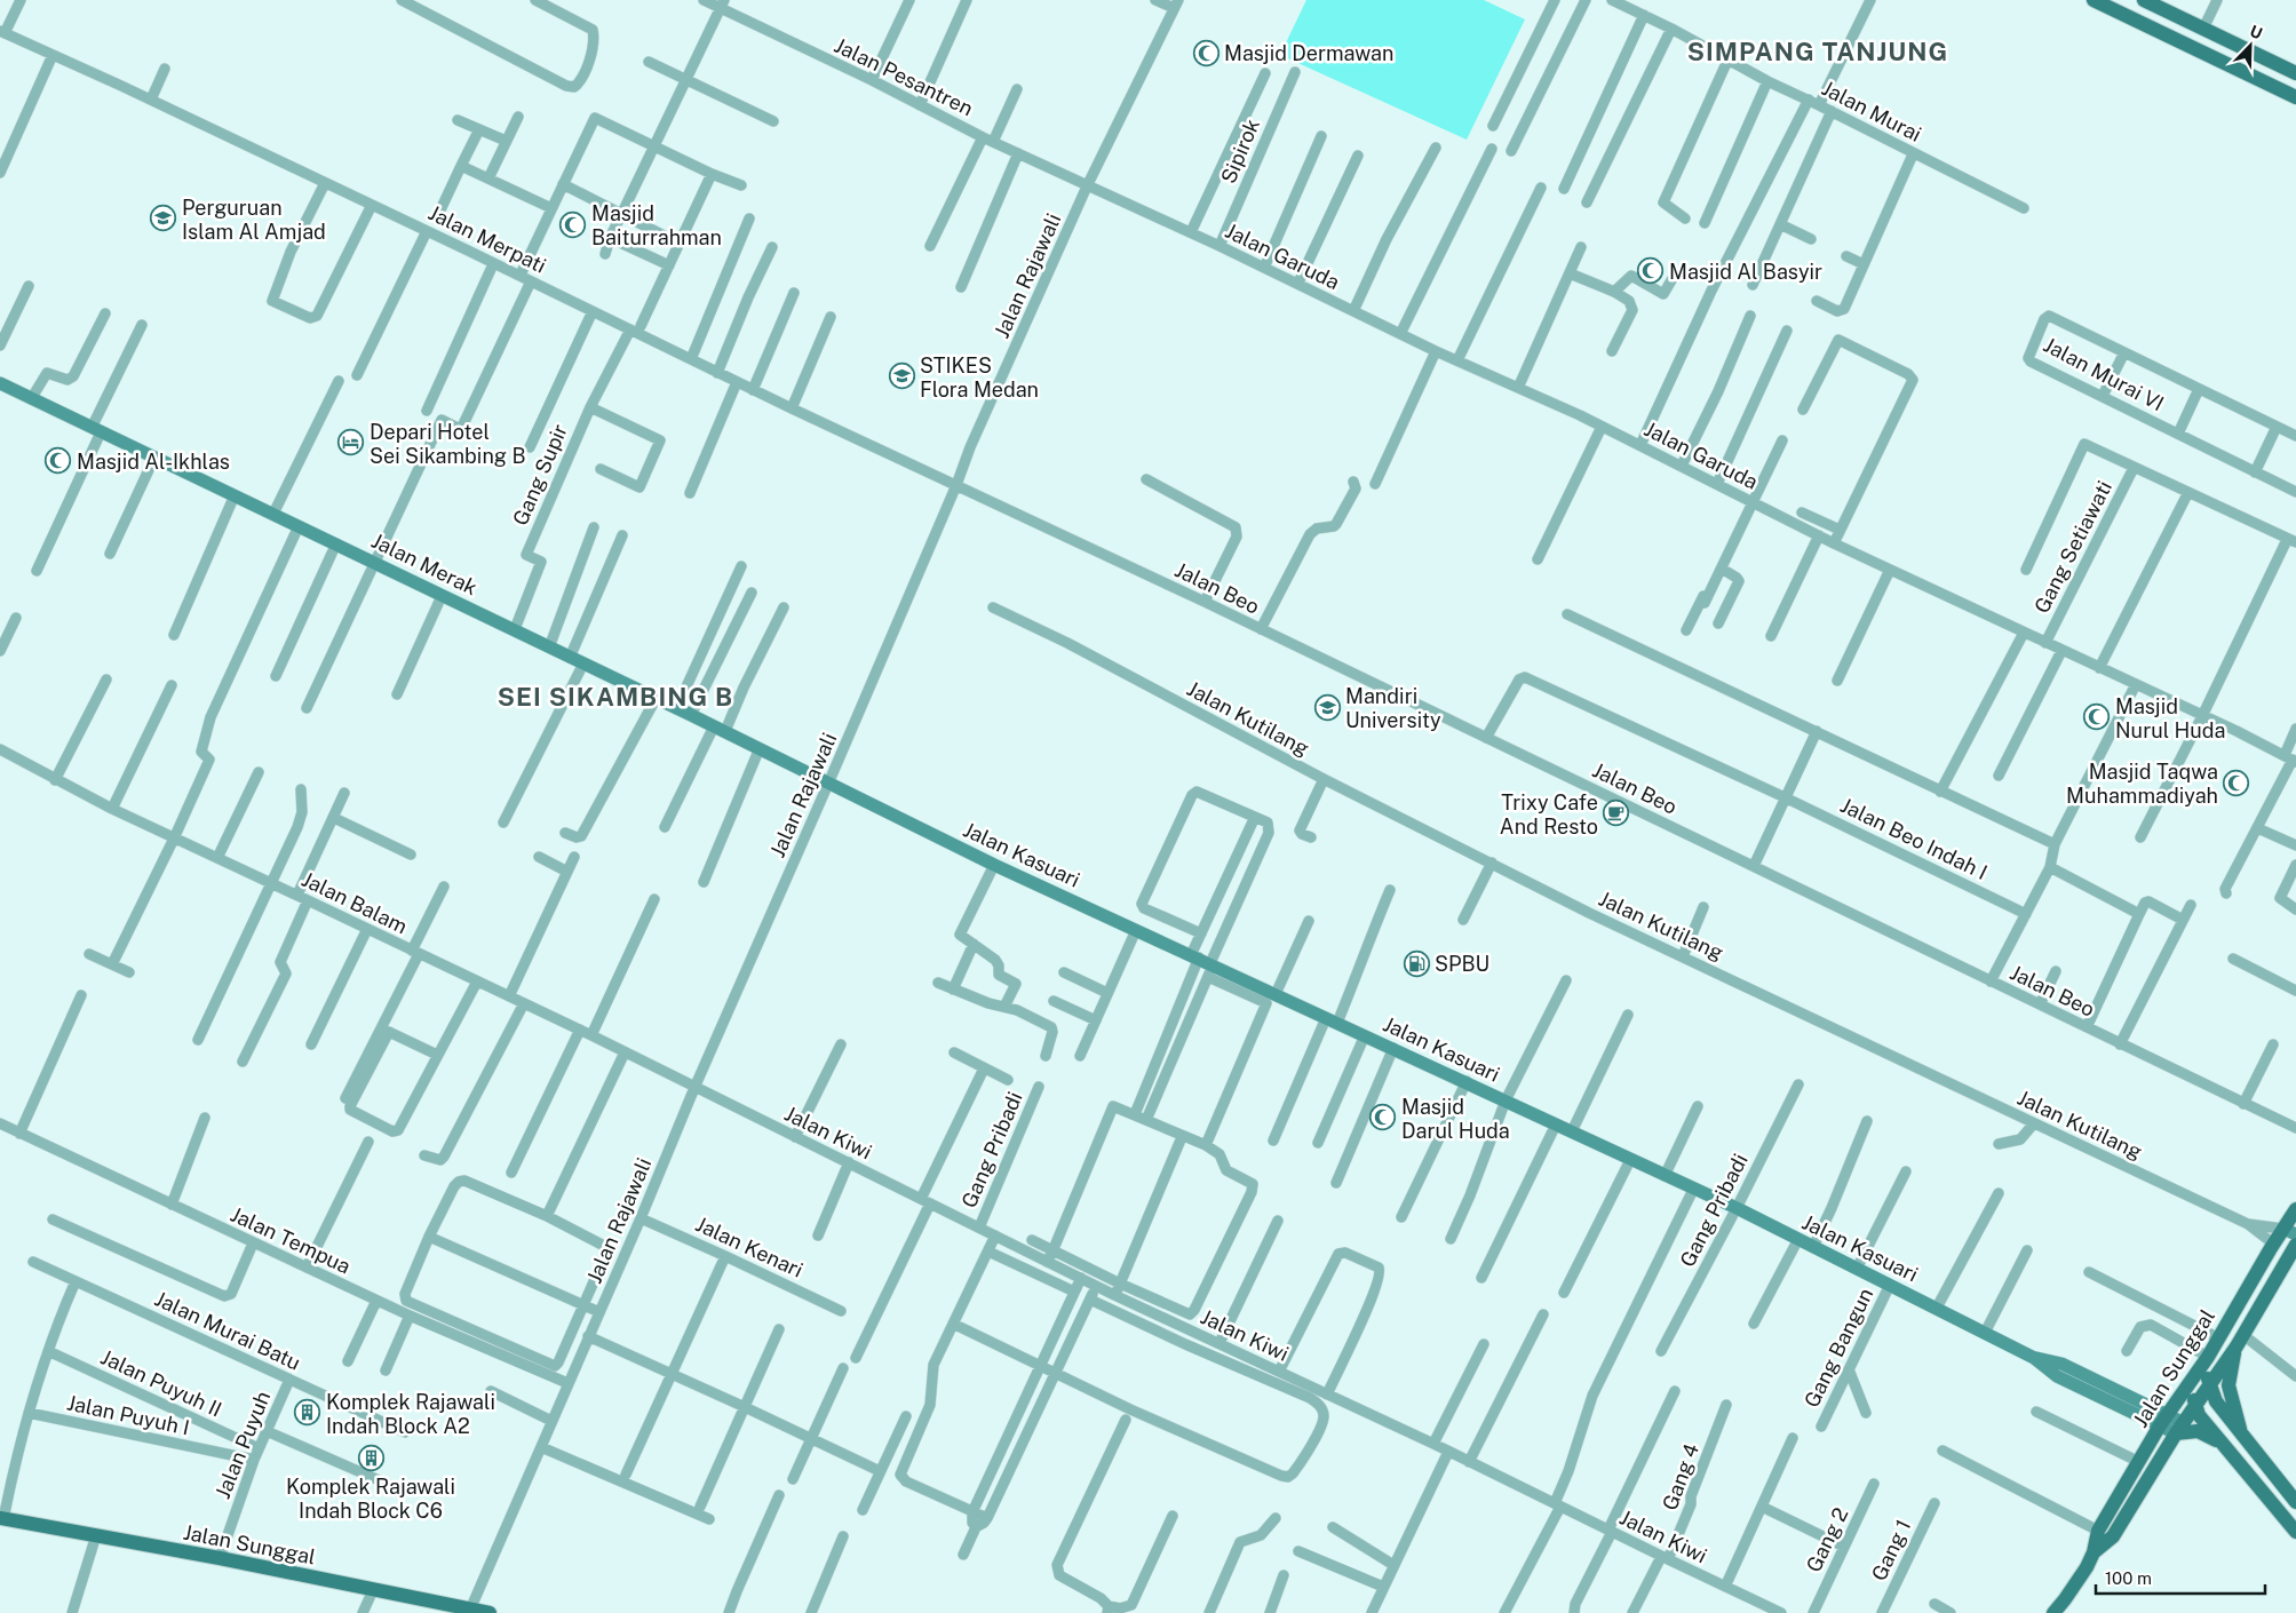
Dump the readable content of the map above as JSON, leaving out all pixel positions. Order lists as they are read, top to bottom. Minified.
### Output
{"streets":{"main road":["Jalan Sunggal"],"street":["Jalan Pesantren","Jalan Murai","Sipirok","Jalan Merpati","Jalan Garuda","Jalan Rajawali","Jalan Murai VI","Gang Supir","Gang Setiawati","Jalan Merak","Jalan Beo","Jalan Kutilang","Jalan Beo Indah I","Jalan Kasuari","Jalan Balam","Jalan Kiwi","Gang Pribadi","Jalan Tempua","Jalan Kenari","Jalan Murai Batu","Gang Bangun","Jalan Puyuh II","Jalan Puyuh I","Jalan Puyuh","Gang 4","Gang 2","Gang 1"]},"crossings":[["Jalan Pesantren","Jalan Garuda"],["Jalan Pesantren","Jalan Rajawali"],["Sipirok","Jalan Garuda"],["Jalan Merpati","Jalan Rajawali"],["Jalan Merpati","Gang Supir"],["Jalan Merpati","Jalan Beo"],["Jalan Garuda","Jalan Rajawali"],["Jalan Garuda","Gang Setiawati"],["Jalan Rajawali","Jalan Merak"],["Jalan Rajawali","Jalan Beo"],["Jalan Rajawali","Jalan Kasuari"],["Jalan Rajawali","Jalan Balam"],["Jalan Rajawali","Jalan Kiwi"],["Jalan Rajawali","Jalan Tempua"],["Jalan Rajawali","Jalan Kenari"],["Jalan Rajawali","Jalan Sunggal"],["Gang Supir","Jalan Merak"],["Jalan Merak","Jalan Kasuari"],["Jalan Beo","Jalan Beo Indah I"],["Jalan Kutilang","Jalan Sunggal"],["Jalan Kasuari","Gang Pribadi"],["Jalan Kasuari","Gang Bangun"],["Jalan Kasuari","Jalan Sunggal"],["Jalan Balam","Jalan Kiwi"],["Jalan Kiwi","Gang Pribadi"],["Jalan Kiwi","Gang 4"],["Jalan Murai Batu","Jalan Puyuh"],["Jalan Sunggal","Jalan Puyuh"],["Jalan Puyuh II","Jalan Puyuh"],["Jalan Puyuh I","Jalan Puyuh"]],"districts":["SIMPANG TANJUNG","SEI SIKAMBING B"],"places":{"mosque":["Masjid Dermawan","Masjid Baiturrahman","Masjid Al Basyir","Masjid Al-Ikhlas","Masjid Nurul Huda","Masjid Taqwa Muhammadiyah","Masjid Darul Huda"],"school or university":["Perguruan Islam Al Amjad","STIKES Flora Medan","Mandiri University"],"hotel":["Depari Hotel Sei Sikambing B"],"cafe":["Trixy Cafe And Resto"],"fuel station":["SPBU"],"building":["Komplek Rajawali Indah Block A2","Komplek Rajawali Indah Block C6"]},"scale_bar":"100 m","north":"top right"}
